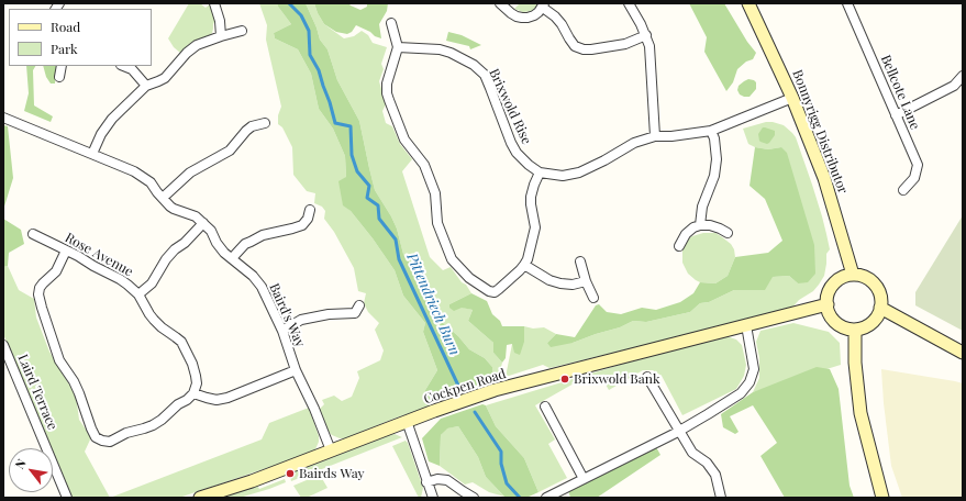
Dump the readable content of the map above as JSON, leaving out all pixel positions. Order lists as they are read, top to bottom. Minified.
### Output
{"streets":{"main road":["Bonnyrigg Distributor","Cockpen Road"],"street":["Bellcote Lane","Brixwold Rise","Rose Avenue","Baird's Way","Laird Terrace"]},"crossings":[["Brixwold Rise","Bonnyrigg Distributor"],["Bonnyrigg Distributor","Cockpen Road"],["Baird's Way","Cockpen Road"]],"water":["Pittendriech Burn"],"places":["Brixwold Bank","Bairds Way"],"legend":["Road","Park"],"north":"top left"}
